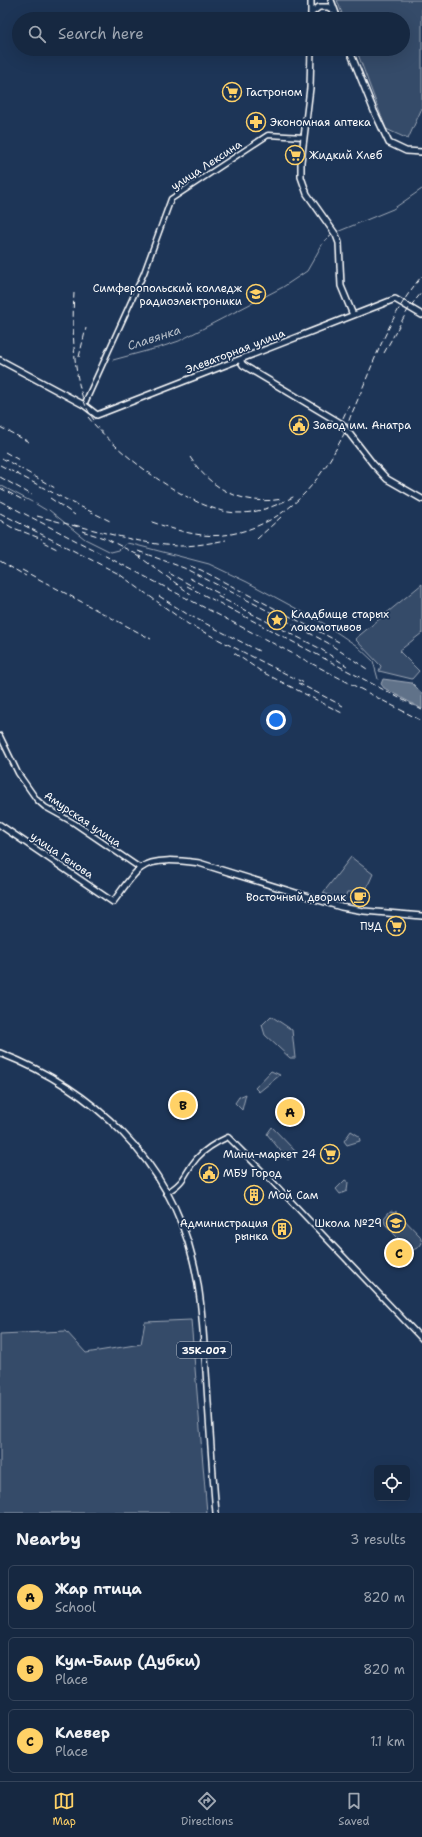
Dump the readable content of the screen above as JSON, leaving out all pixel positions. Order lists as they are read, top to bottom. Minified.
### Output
{"streets":{"main road":["Элеваторная улица","улица Генова","35К-007"],"street":["улица Лексина","Амурская улица"]},"crossings":[["улица Лексина","Элеваторная улица"],["Амурская улица","улица Генова"]],"water":["Славянка"],"places":{"supermarket":["Гастроном","Жидкий Хлеб","ПУД","Мини-маркет 24"],"pharmacy":["Экономная аптека"],"school or university":["Симферопольский колледж радиоэлектроники","Школа №29"],"public building":["Завод им. Анатра","МБУ Город"],"place":["Кладбище старых локомотивов"],"cafe":["Восточный дворик"],"building":["Мой Сам","Администрация рынка"]},"page":{"search":"Search here","pins":["B","A","C"],"heading":["Nearby","3 results"],"list":[{"mark":"A","name":"Жар птица","note":"School","value":"820 m"},{"mark":"B","name":"Кум-Баир (Дубки)","note":"Place","value":"820 m"},{"mark":"C","name":"Клевер","note":"Place","value":"1.1 km"}],"nav":["Map","Directions","Saved"]}}
